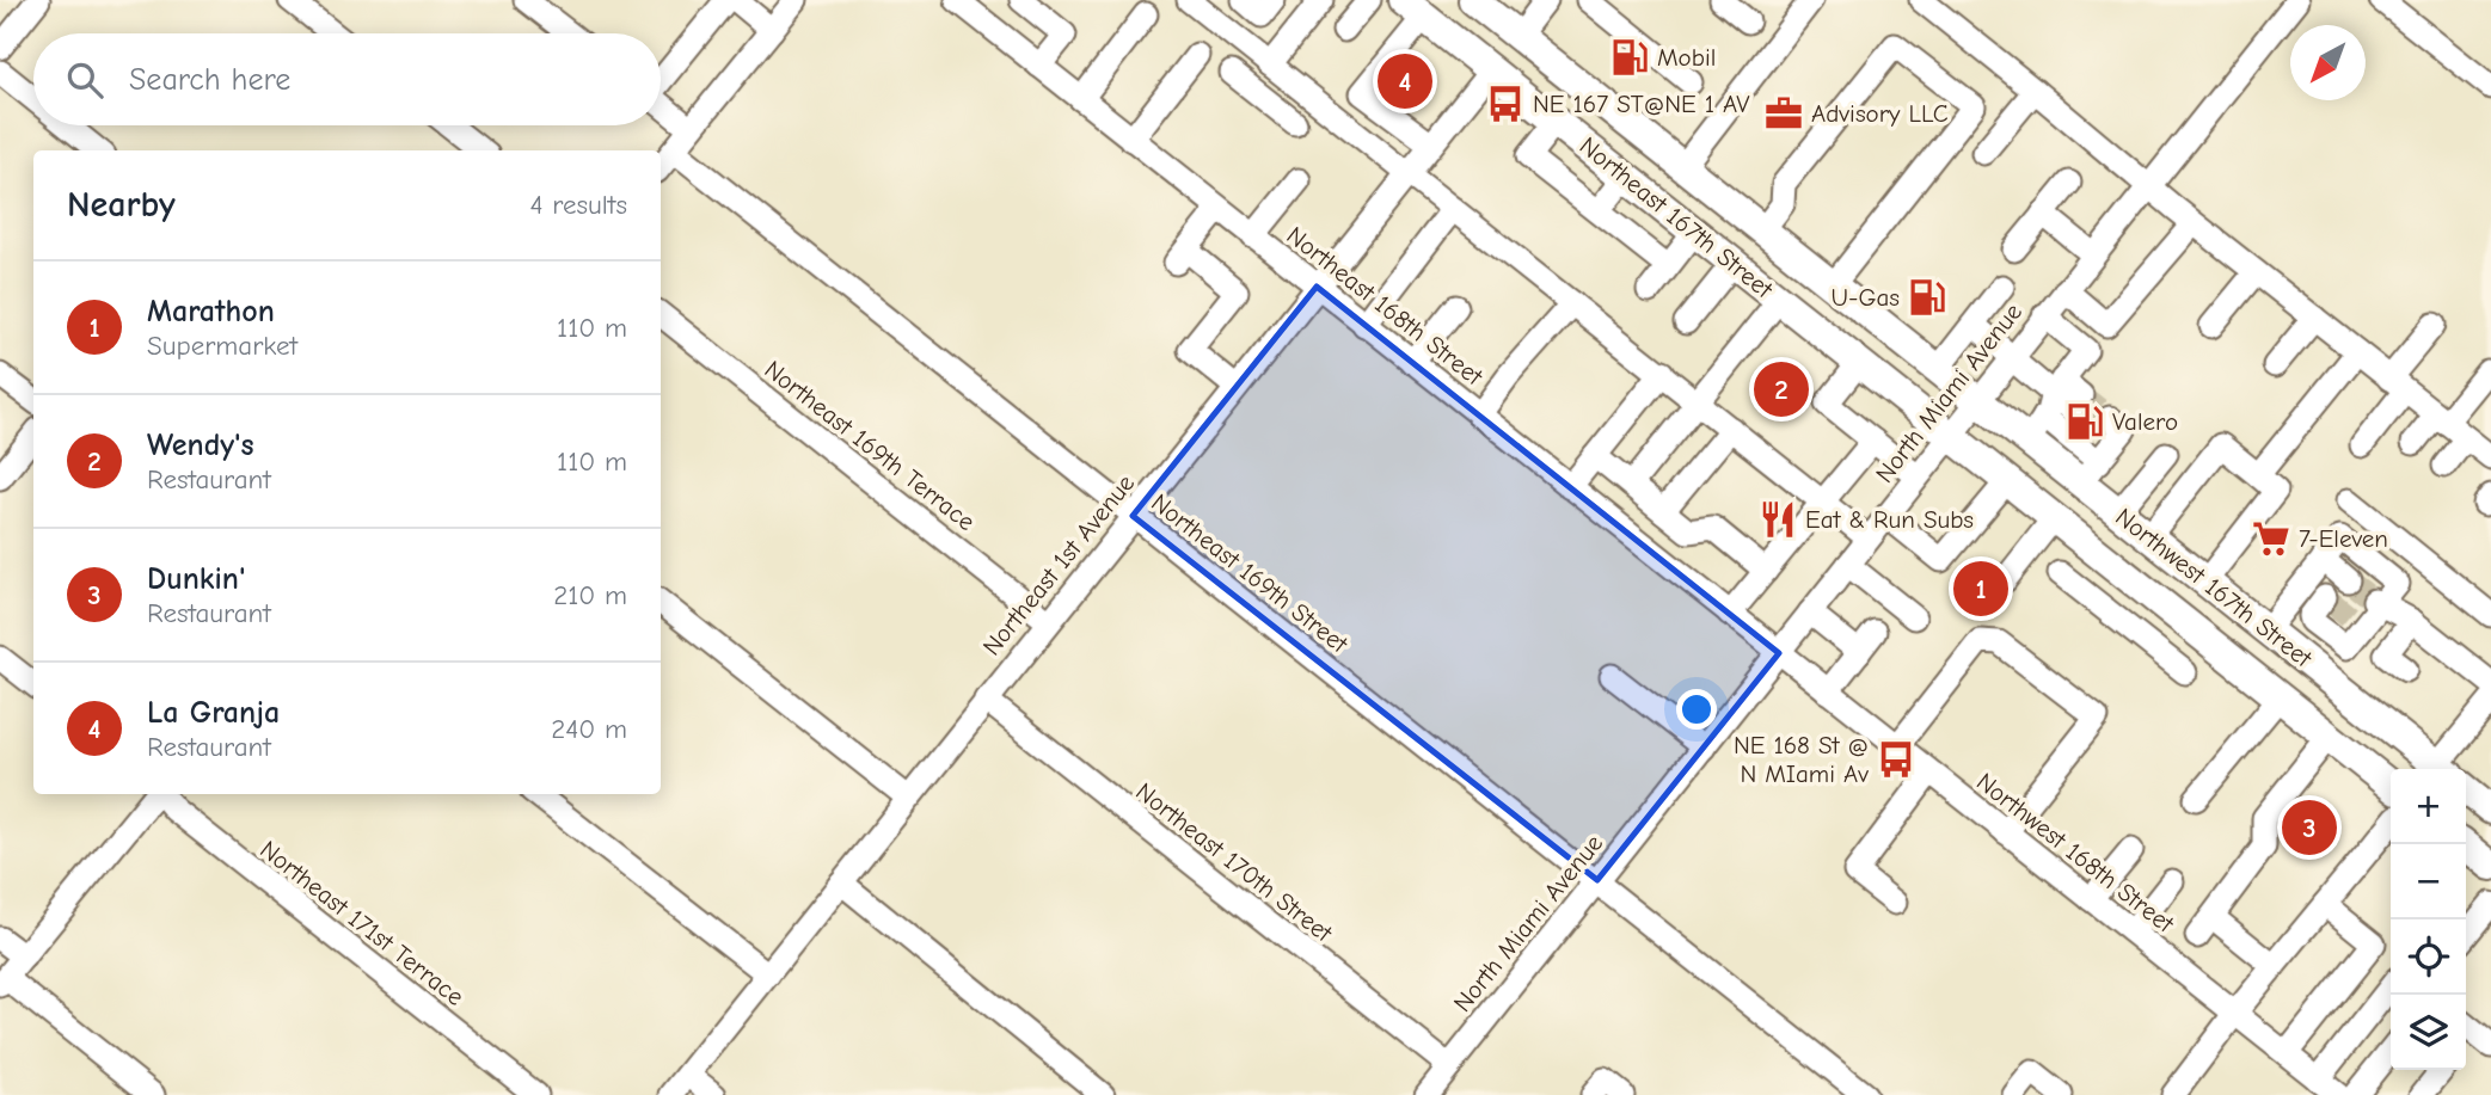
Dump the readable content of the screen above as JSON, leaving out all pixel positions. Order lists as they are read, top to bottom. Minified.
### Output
{"streets":{"main road":["Northeast 167th Street","Northwest 167th Street"],"street":["Northeast 168th Street","North Miami Avenue","Northeast 169th Terrace","Northeast 1st Avenue","Northeast 169th Street","Northwest 168th Street","Northeast 170th Street","Northeast 171st Terrace"]},"crossings":[["Northeast 167th Street","North Miami Avenue"],["Northeast 167th Street","Northeast 1st Avenue"],["Northeast 167th Street","Northwest 167th Street"],["Northeast 168th Street","North Miami Avenue"],["Northeast 168th Street","Northeast 1st Avenue"],["Northeast 168th Street","Northwest 168th Street"],["North Miami Avenue","Northeast 169th Street"],["North Miami Avenue","Northwest 167th Street"],["North Miami Avenue","Northwest 168th Street"],["North Miami Avenue","Northeast 170th Street"],["Northeast 169th Terrace","Northeast 1st Avenue"],["Northeast 1st Avenue","Northeast 169th Street"],["Northeast 1st Avenue","Northeast 170th Street"]],"places":{"fuel station":["Mobil","U-Gas","Valero"],"bus stop":["NE 167 ST@NE 1 AV","NE 168 St @ N MIami Av"],"office":["Advisory LLC"],"restaurant":["Eat & Run Subs"],"supermarket":["7-Eleven"]},"north":"bottom left","page":{"search":"Search here","pins":["4","2","1","3"],"heading":["Nearby","4 results"],"list":[{"mark":"1","name":"Marathon","note":"Supermarket","value":"110 m"},{"mark":"2","name":"Wendy's","note":"Restaurant","value":"110 m"},{"mark":"3","name":"Dunkin'","note":"Restaurant","value":"210 m"},{"mark":"4","name":"La Granja","note":"Restaurant","value":"240 m"}],"map_buttons":["+","−"]}}
